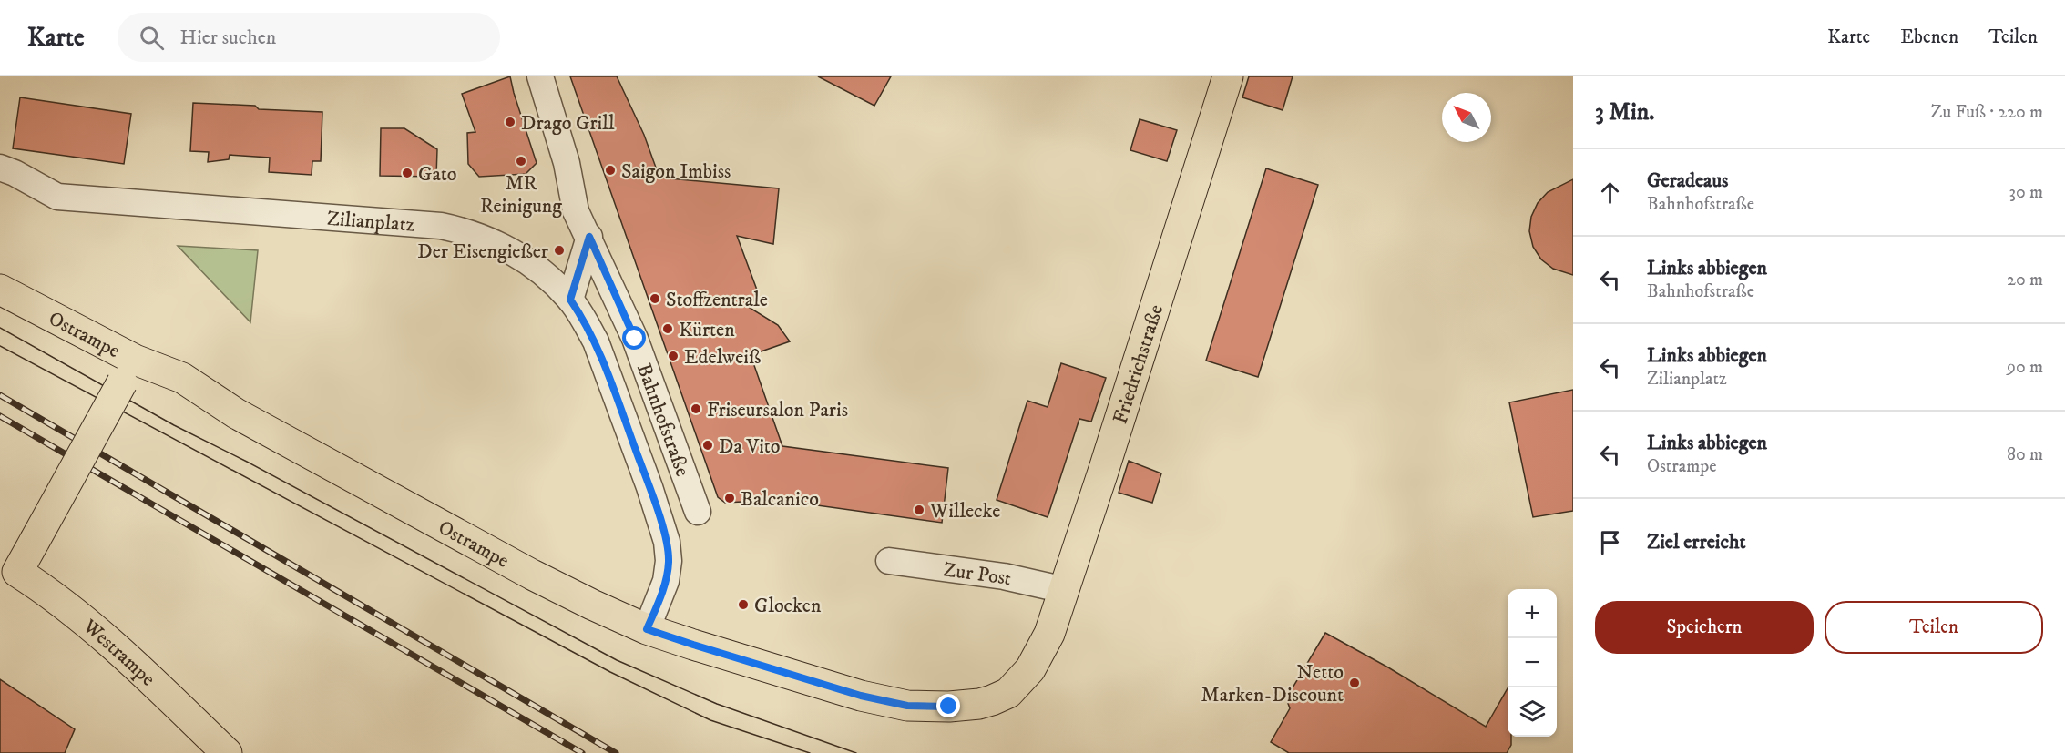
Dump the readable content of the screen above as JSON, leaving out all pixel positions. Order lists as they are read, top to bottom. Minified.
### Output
{"streets":{"main road":["Ostrampe","Friedrichstraße","Westrampe"],"street":["Zilianplatz","Bahnhofstraße","Zur Post"]},"crossings":[["Zilianplatz","Ostrampe"],["Ostrampe","Friedrichstraße"],["Friedrichstraße","Zur Post"]],"places":["Drago Grill","MR Reinigung","Saigon Imbiss","Gato","Der Eisengießer","Stoffzentrale","Kürten","Edelweiß","Friseursalon Paris","Da Vito","Balcanico","Willecke","Glocken","Netto Marken-Discount"],"north":"top left","page":{"header":"Karte","search":"Hier suchen","nav":["Karte","Ebenen","Teilen"],"heading":["3 Min.","Zu Fuß · 220 m"],"list":[["Geradeaus","Bahnhofstraße","30 m"],["Links abbiegen","Bahnhofstraße","20 m"],["Links abbiegen","Zilianplatz","90 m"],["Links abbiegen","Ostrampe","80 m"],"Ziel erreicht"],"buttons":["Speichern","Teilen"],"map_buttons":["+","−"]}}
